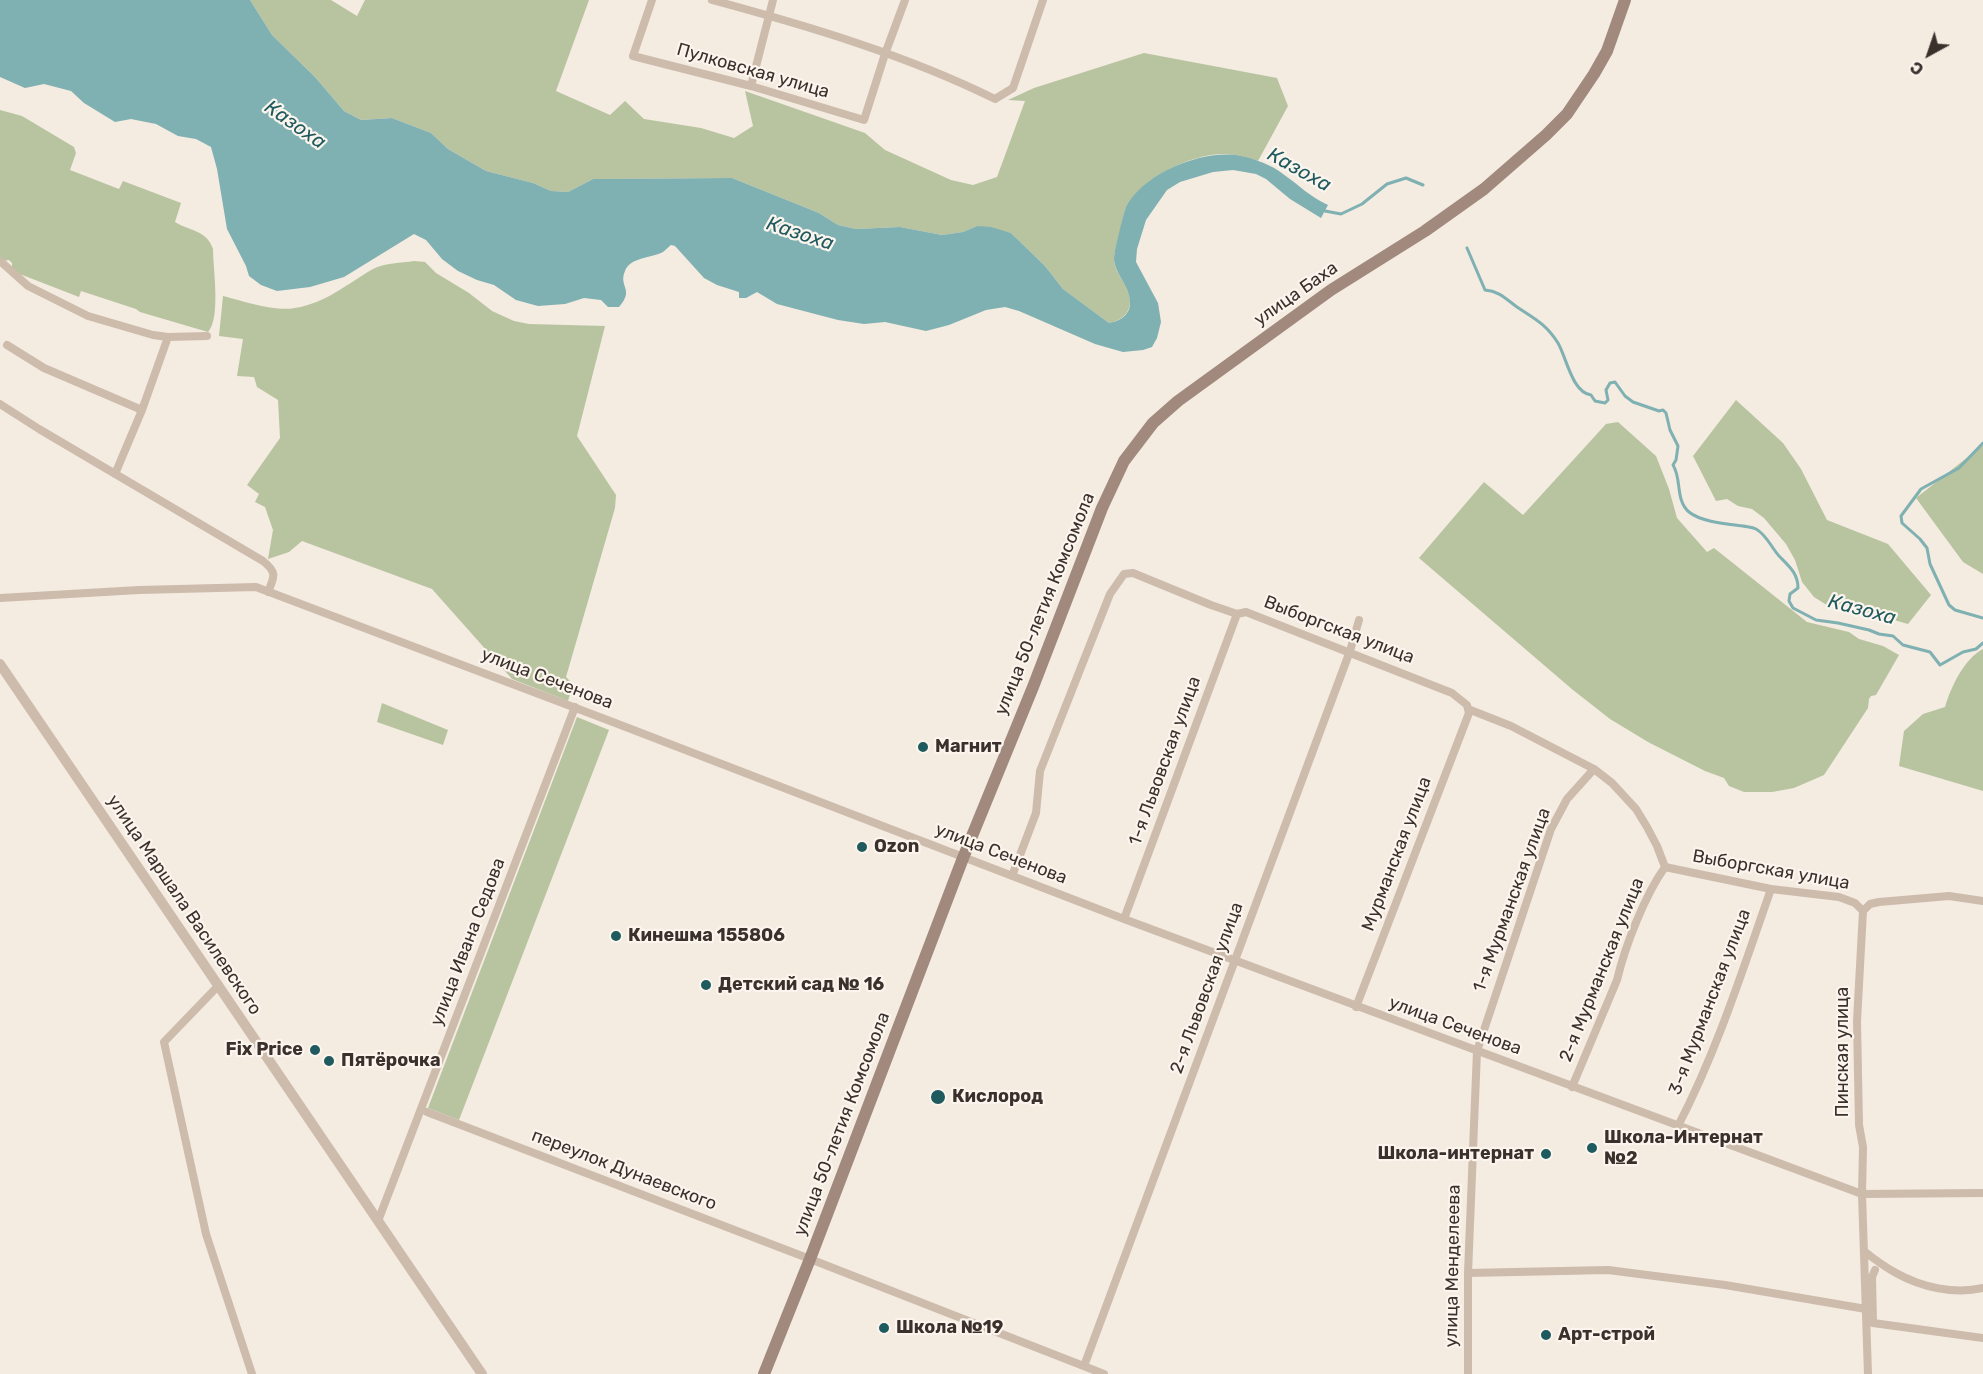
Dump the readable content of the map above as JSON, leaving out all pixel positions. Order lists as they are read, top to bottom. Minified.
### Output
{"streets":{"main road":["улица Баха","улица 50-летия Комсомола"],"street":["Пулковская улица","Выборгская улица","улица Сеченова","1-я Львовская улица","Мурманская улица","1-я Мурманская улица","улица Маршала Василевского","улица Ивана Седова","2-я Мурманская улица","2-я Львовская улица","3-я Мурманская улица","Пинская улица","переулок Дунаевского","улица Менделеева"]},"crossings":[["улица Баха","улица 50-летия Комсомола"],["улица 50-летия Комсомола","улица Сеченова"],["улица 50-летия Комсомола","переулок Дунаевского"],["Выборгская улица","улица Сеченова"],["Выборгская улица","1-я Львовская улица"],["Выборгская улица","Мурманская улица"],["Выборгская улица","1-я Мурманская улица"],["Выборгская улица","2-я Мурманская улица"],["Выборгская улица","2-я Львовская улица"],["Выборгская улица","3-я Мурманская улица"],["Выборгская улица","Пинская улица"],["улица Сеченова","1-я Львовская улица"],["улица Сеченова","Мурманская улица"],["улица Сеченова","1-я Мурманская улица"],["улица Сеченова","улица Ивана Седова"],["улица Сеченова","2-я Мурманская улица"],["улица Сеченова","2-я Львовская улица"],["улица Сеченова","3-я Мурманская улица"],["улица Сеченова","Пинская улица"],["улица Сеченова","улица Менделеева"],["1-я Мурманская улица","улица Менделеева"],["улица Маршала Василевского","улица Ивана Седова"],["2-я Львовская улица","переулок Дунаевского"]],"water":["Казоха"],"places":["Магнит","Ozon","Кинешма 155806","Детский сад № 16","Fix Price","Пятёрочка","Кислород","Школа-Интернат №2","Школа-интернат","Школа №19","Арт-строй"],"north":"bottom left"}
